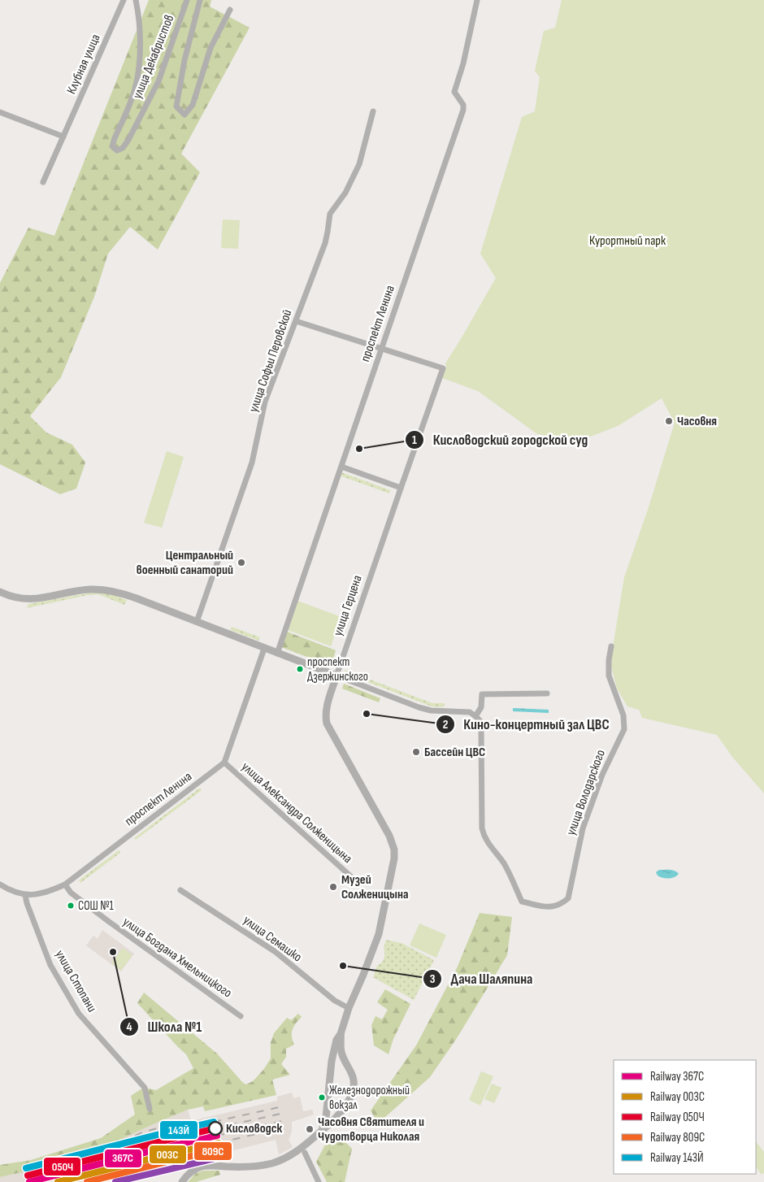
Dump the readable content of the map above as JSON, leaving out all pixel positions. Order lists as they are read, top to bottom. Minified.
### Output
{"streets":{"main road":["улица Герцена"],"street":["улица Декабристов","Клубная улица","проспект Ленина","улица Софьи Перовской","улица Володарского","улица Александра Солженицына","улица Семашко","улица Богдана Хмельницкого","улица Стопани"]},"crossings":[["проспект Ленина","улица Герцена"],["проспект Ленина","улица Александра Солженицына"],["проспект Ленина","улица Богдана Хмельницкого"],["проспект Ленина","улица Стопани"],["улица Герцена","улица Семашко"]],"parks":["Курортный парк"],"places":["Часовня","Кисловодский городской суд","Центральный военный санаторий","проспект Дзержинского","Кино-концертный зал ЦВС","Бассейн ЦВС","Музей Солженицына","СОШ №1","Школа №1","Дача Шаляпина","Железнодорожный вокзал","Кисловодск","Часовня Святителя и Чудотворца Николая"],"lines":["rail line 143Й","rail line 050Ч","rail line 367С","rail line 003С","rail line 809С"],"legend":["Railway 367С","Railway 003С","Railway 050Ч","Railway 809С","Railway 143Й"]}
